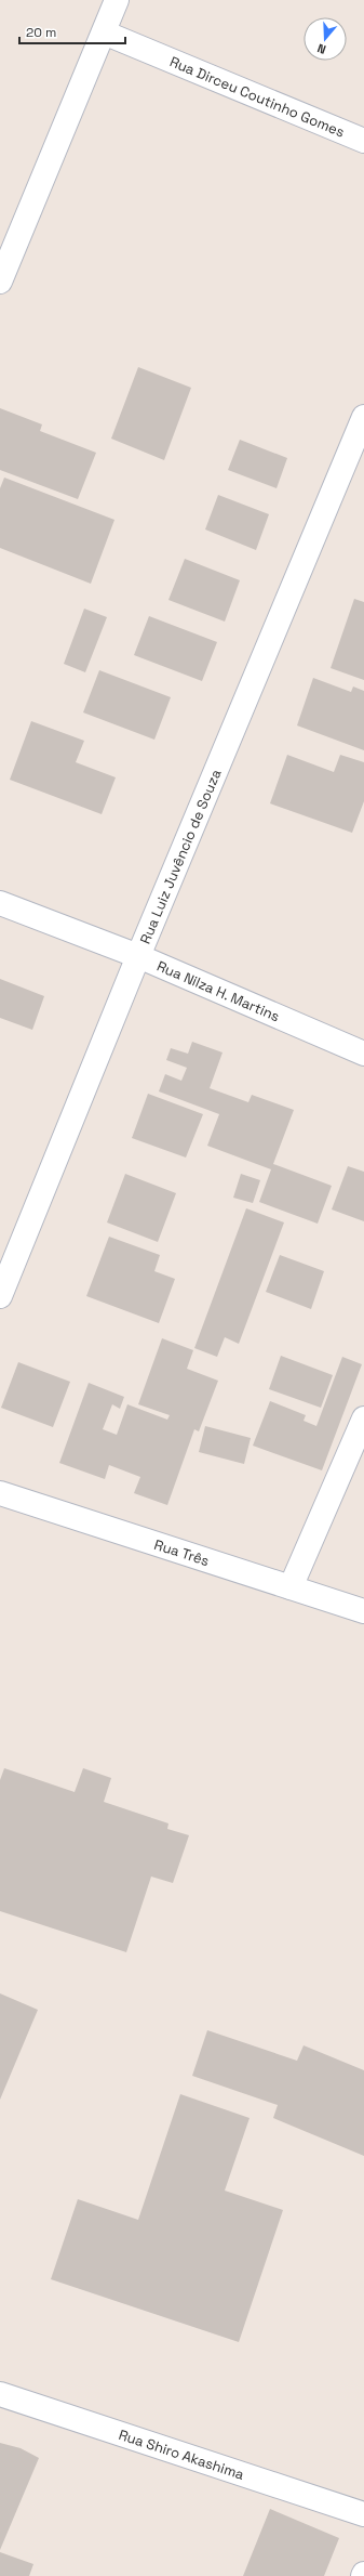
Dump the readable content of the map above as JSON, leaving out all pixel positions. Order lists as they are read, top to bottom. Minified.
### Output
{"streets":{"street":["Rua Dirceu Coutinho Gomes","Rua Luiz Juvêncio de Souza","Rua Nilza H. Martins","Rua Três","Rua Shiro Akashima"]},"crossings":[["Rua Luiz Juvêncio de Souza","Rua Nilza H. Martins"]],"scale_bar":"20 m","north":"bottom"}
